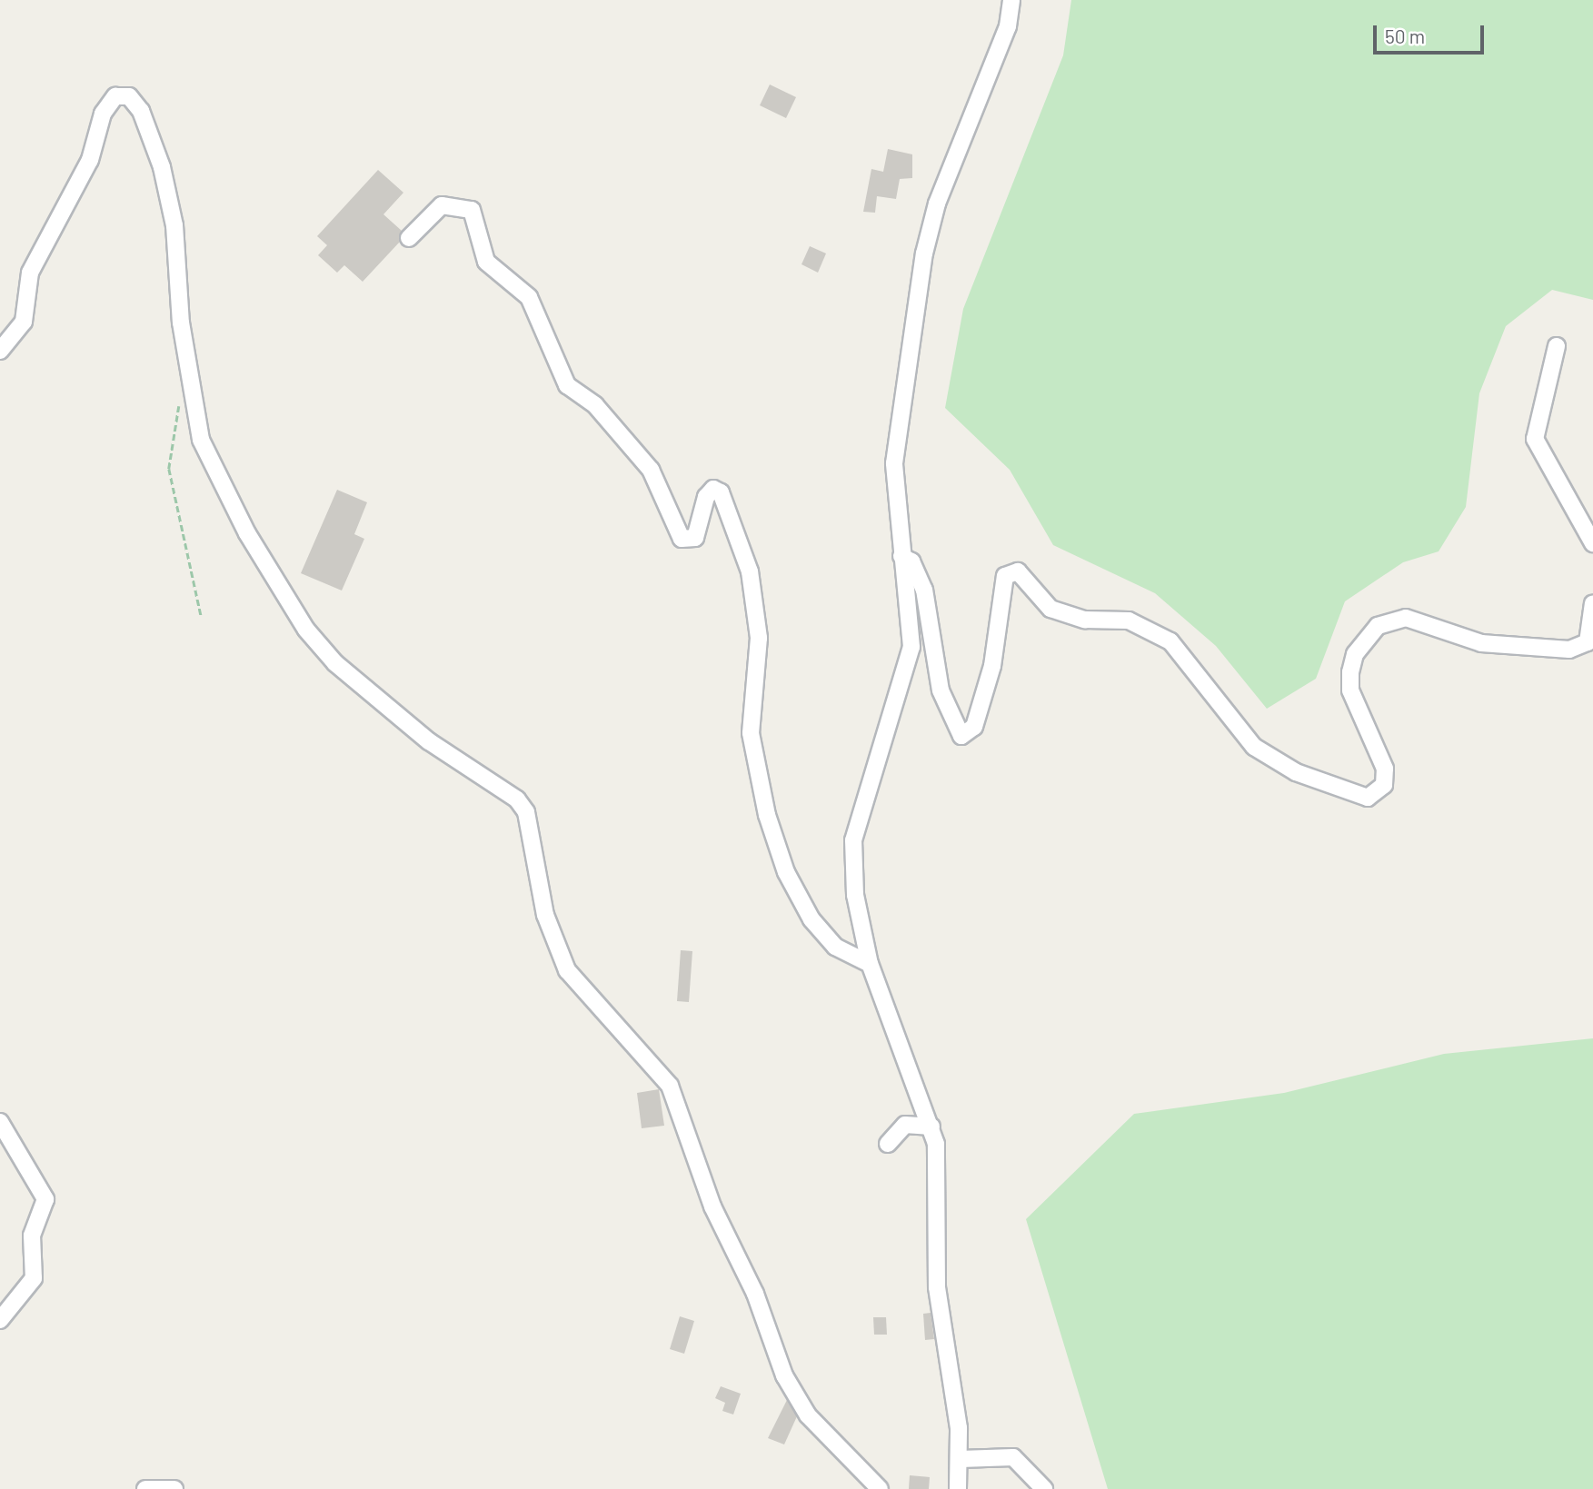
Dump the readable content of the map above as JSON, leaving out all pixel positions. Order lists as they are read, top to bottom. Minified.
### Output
{"scale_bar":"50 m"}
